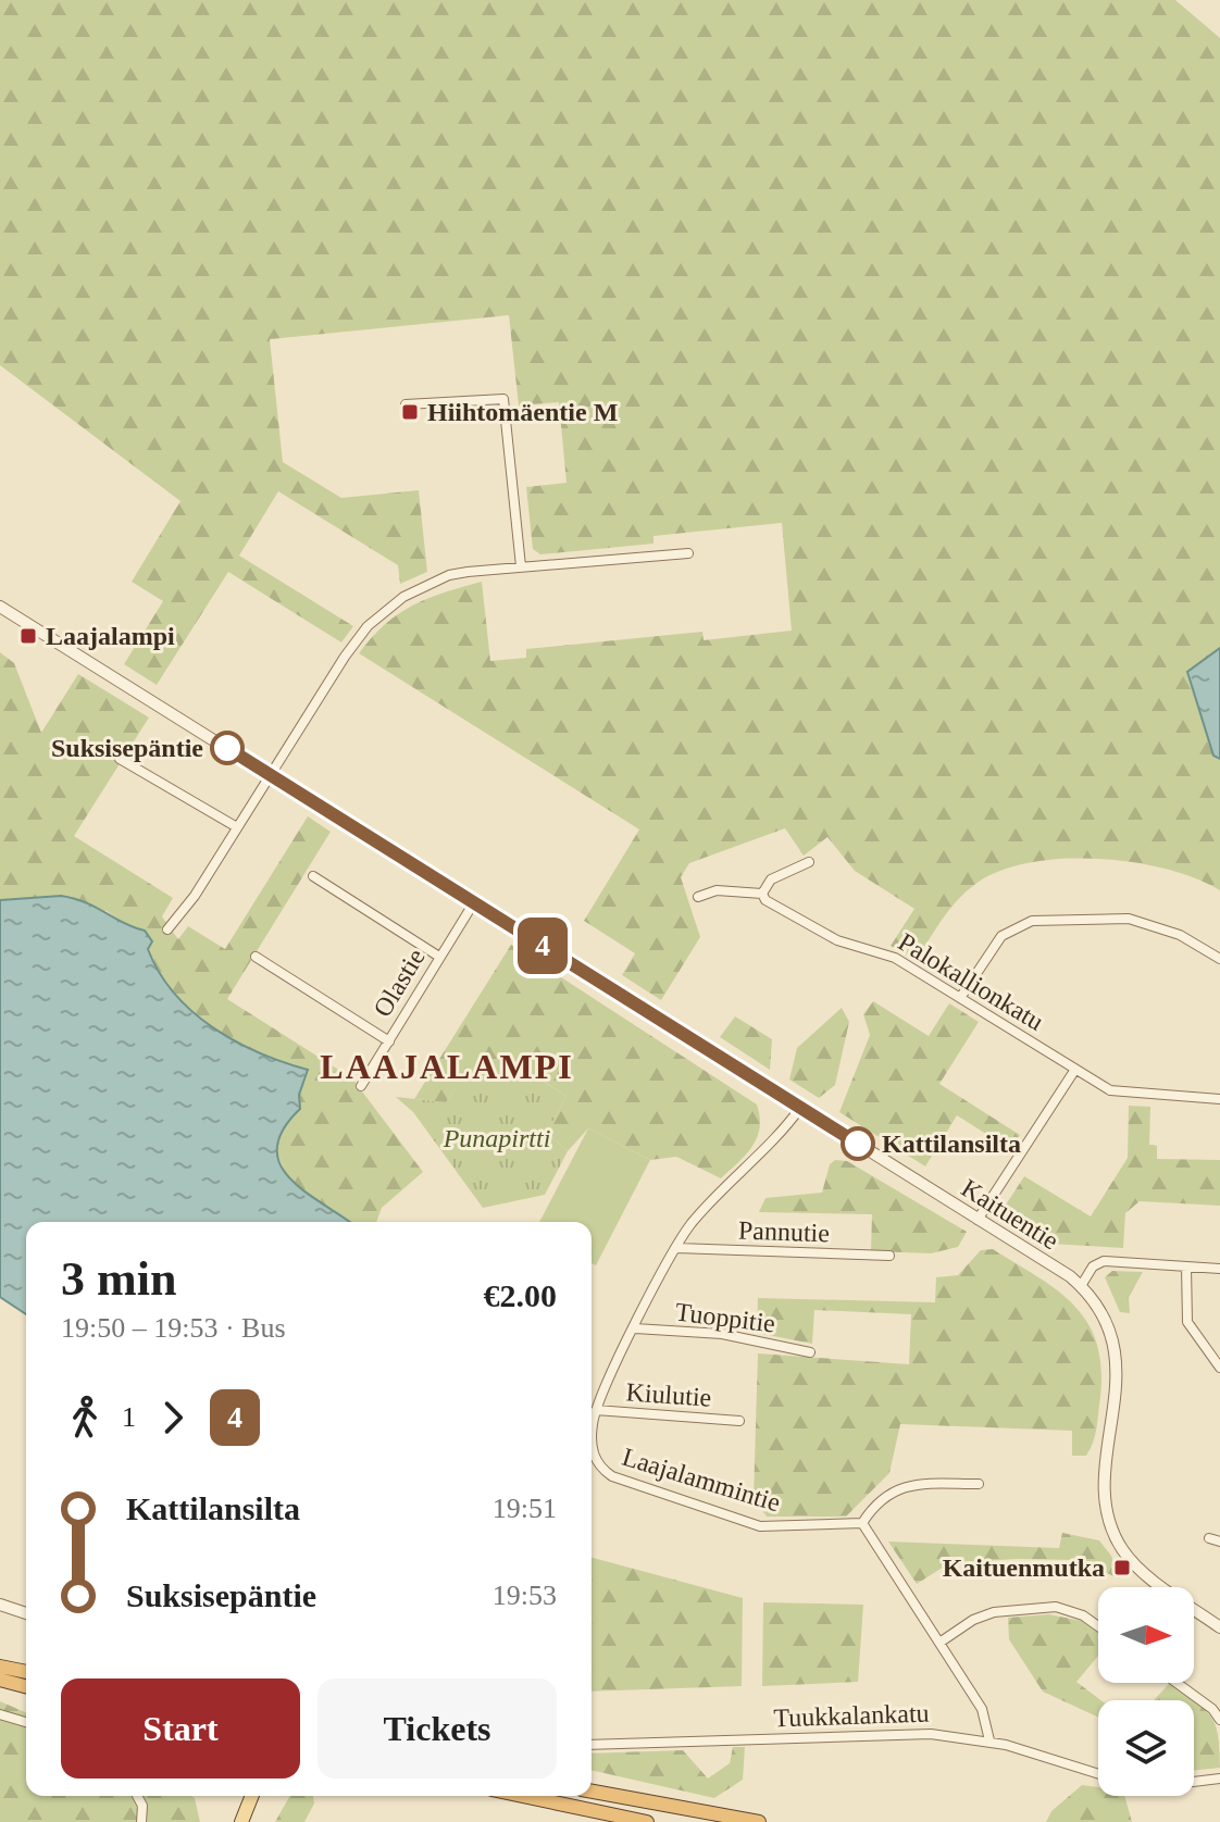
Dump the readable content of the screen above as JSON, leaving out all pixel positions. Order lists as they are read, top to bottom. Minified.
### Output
{"streets":{"street":["Palokallionkatu","Olastie","Kaituentie","Pannutie","Tuoppitie","Kiulutie","Laajalammintie","Tuukkalankatu"]},"crossings":[["Olastie","Kaituentie"],["Kaituentie","Laajalammintie"],["Pannutie","Laajalammintie"],["Tuoppitie","Laajalammintie"],["Kiulutie","Laajalammintie"]],"districts":["LAAJALAMPI"],"parks":["Punapirtti"],"places":{"transit":["Hiihtomäentie M","Laajalampi","Kaituenmutka"],"other":["Suksisepäntie","Kattilansilta"]},"lines":["bus line 4"],"north":"right","page":{"on_map":"4","heading":["3 min","19:50 – 19:53 · Bus","€2.00"],"legs":["1","4"],"list":[{"name":"Kattilansilta","value":"19:51"},{"name":"Suksisepäntie","value":"19:53"}],"buttons":["Start","Tickets"]}}
